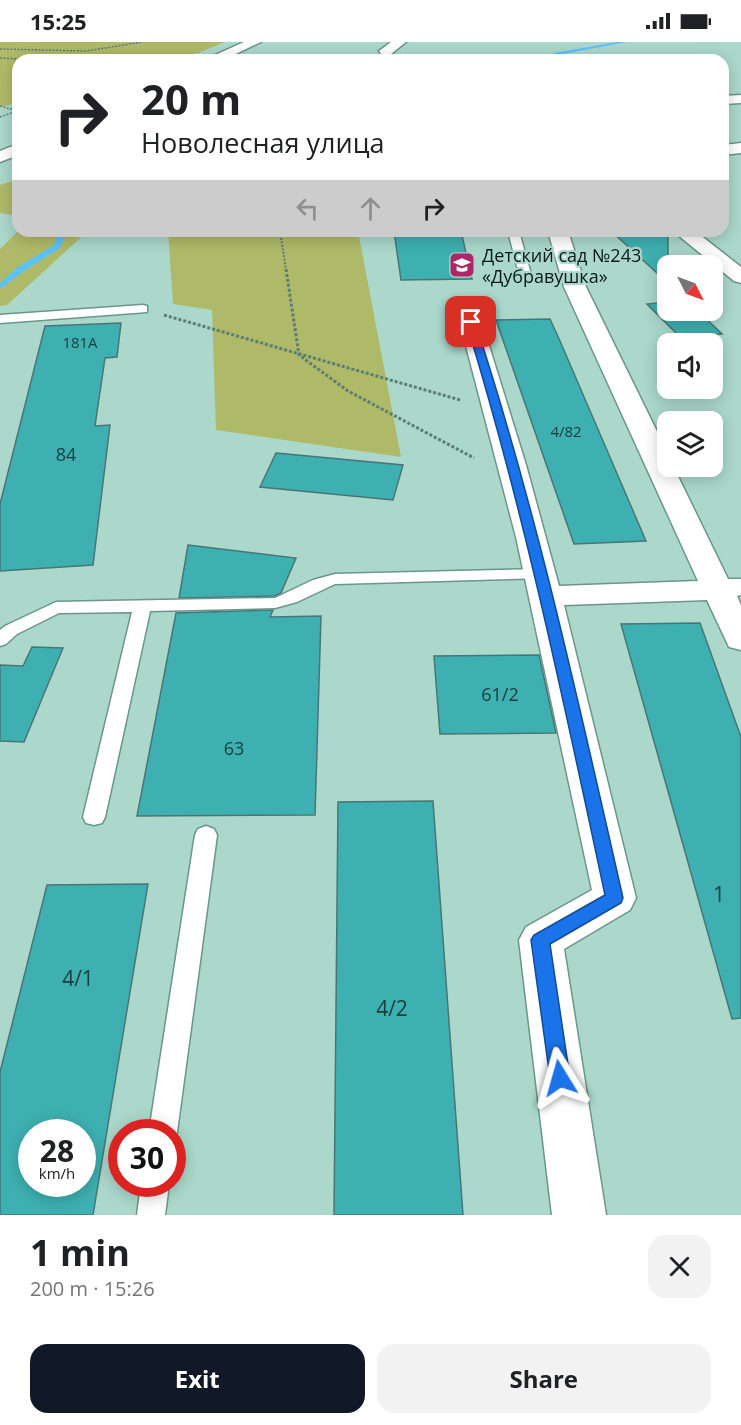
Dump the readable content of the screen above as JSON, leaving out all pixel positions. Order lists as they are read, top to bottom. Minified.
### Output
{"places":{"school or university":["Детский сад №243 «Дубравушка»"]},"house_numbers":["181А","4/82","84","61/2","63","1","4/1","4/2"],"north":"bottom right","page":{"status":"15:25","turn":["20 m","Новолесная улица"],"speed":"28 km/h","limit":"30","heading":["1 min","200 m · 15:26"],"buttons":["Exit","Share"]}}
